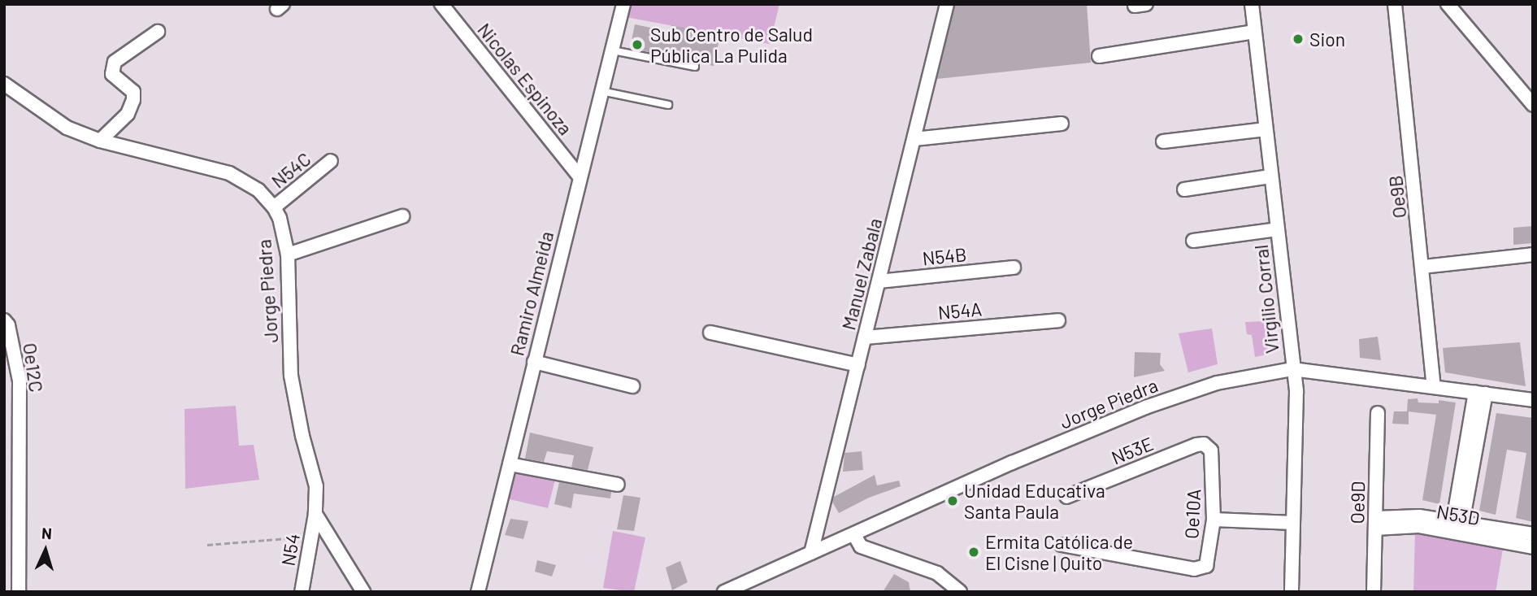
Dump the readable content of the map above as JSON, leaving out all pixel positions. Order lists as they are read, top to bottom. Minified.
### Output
{"streets":{"street":["Nicolas Espinoza","N54C","Oe9B","N54B","Manuel Zabala","Jorge Piedra","Ramiro Almeida","Virgilio Corral","N54A","Oe12C","N53E","Oe9D","Oe10A","N53D","N54"]},"crossings":[["Nicolas Espinoza","Ramiro Almeida"],["N54C","Jorge Piedra"],["Oe9B","Jorge Piedra"],["N54B","Manuel Zabala"],["Manuel Zabala","Jorge Piedra"],["Manuel Zabala","N54A"],["Jorge Piedra","Virgilio Corral"],["Jorge Piedra","N54"],["N53E","Oe10A"],["Oe9D","N53D"]],"places":["Sion","Sub Centro de Salud Pública La Pulida","Unidad Educativa Santa Paula","Ermita Católica de El Cisne | Quito"],"north":"top"}
